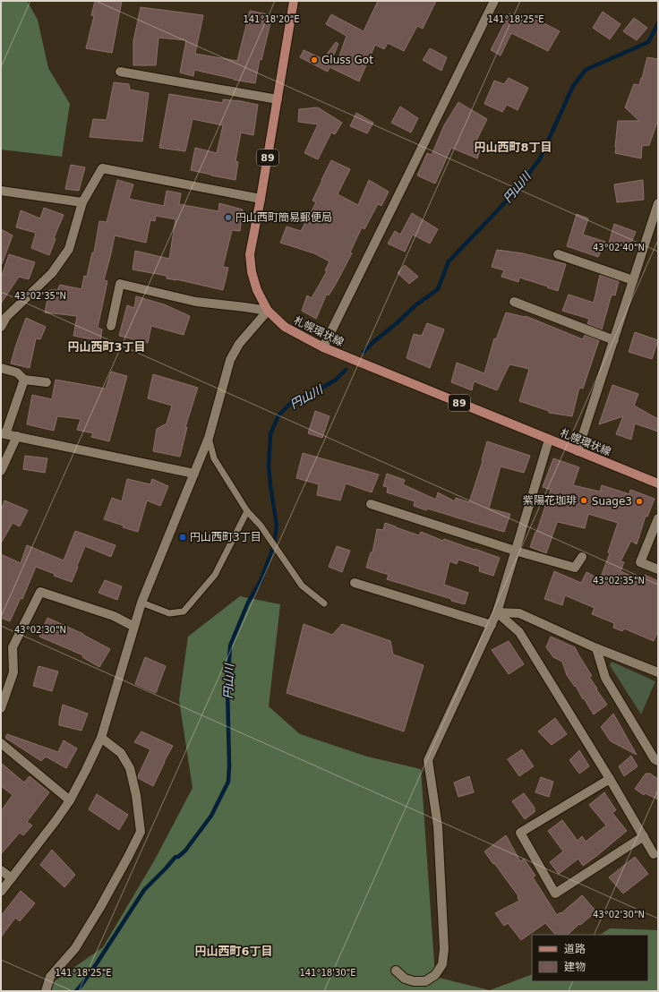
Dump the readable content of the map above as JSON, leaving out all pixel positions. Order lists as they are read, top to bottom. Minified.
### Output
{"streets":{"main road":["89","札幌環状線"]},"districts":["円山西町8丁目","円山西町3丁目","円山西町6丁目"],"water":["円山川"],"places":{"other":["Gluss Got","円山西町簡易郵便局","紫陽花珈琲","Suage3"],"transit":["円山西町3丁目"]},"legend":["道路","建物"],"coordinates":["141°18'25\"E","141°18'20\"E","43°02'40\"N","43°02'35\"N","43°02'30\"N","141°18'30\"E"]}
